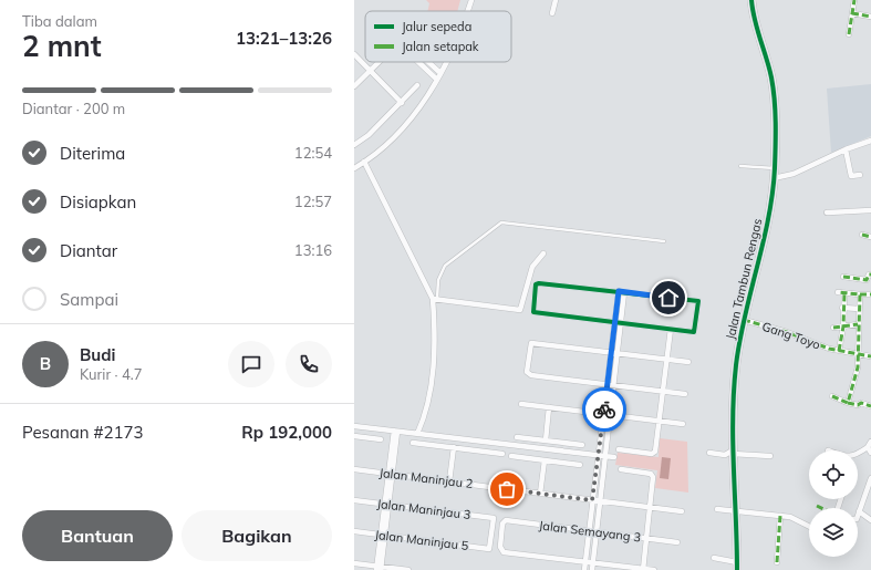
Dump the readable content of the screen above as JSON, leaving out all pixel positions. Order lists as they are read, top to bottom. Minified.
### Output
{"streets":{"street":["Jalan Tambun Rengas","Gang Toyo","Jalan Maninjau 2","Jalan Maninjau 3","Jalan Semayang 3","Jalan Maninjau 5"]},"crossings":[["Jalan Tambun Rengas","Gang Toyo"],["Jalan Maninjau 3","Jalan Maninjau 5"]],"legend":["Jalur sepeda","Jalan setapak"],"page":{"heading":["2 mnt","Tiba dalam","13:21–13:26"],"panel":["Budi","Kurir · 4.7","Pesanan #2173","Rp 192,000"],"bar":"Diantar · 200 m","list":[["Diterima","12:54"],["Disiapkan","12:57"],["Diantar","13:16"],"Sampai"],"round":"B","buttons":["Bantuan","Bagikan"]}}
